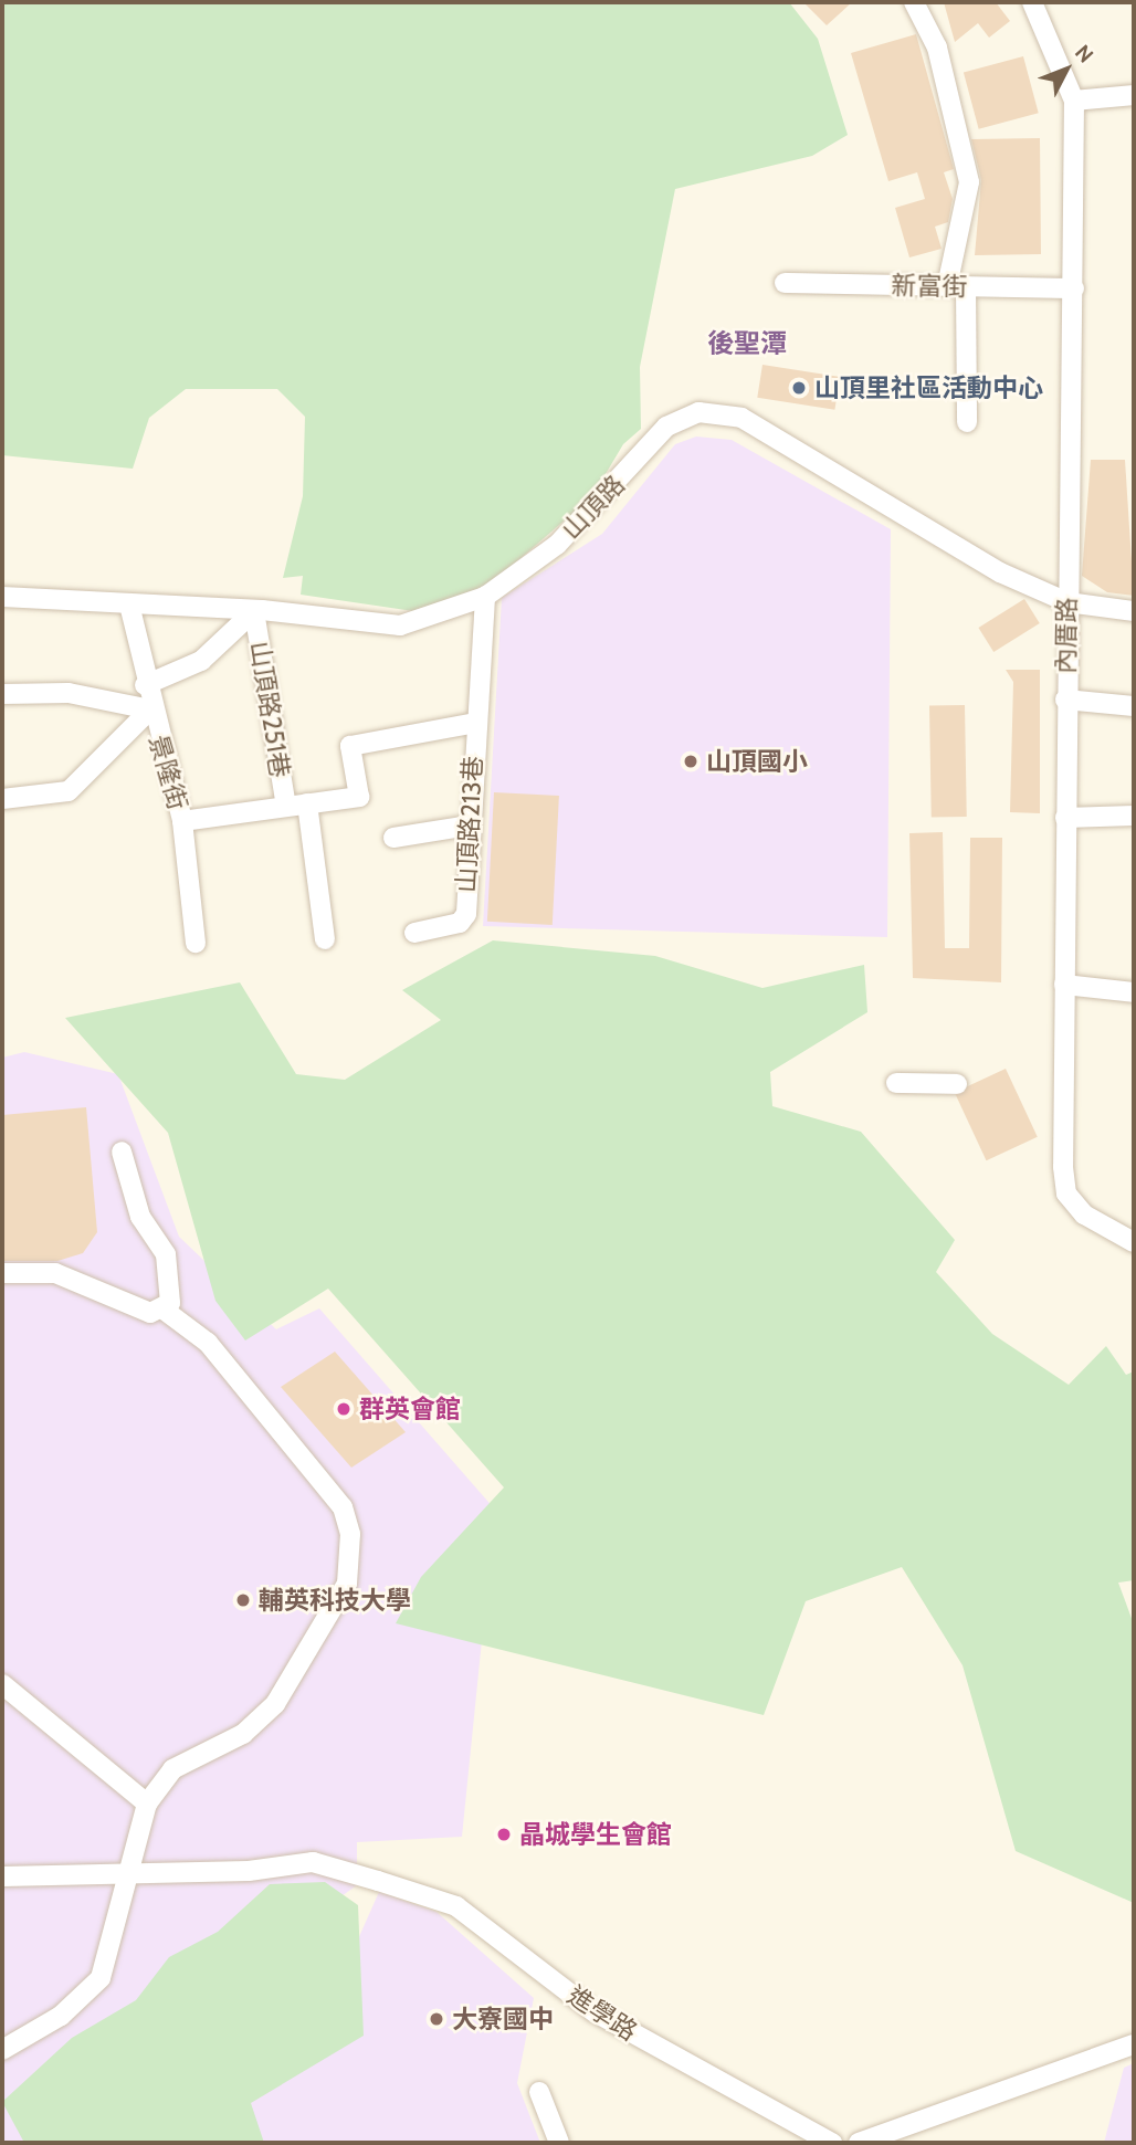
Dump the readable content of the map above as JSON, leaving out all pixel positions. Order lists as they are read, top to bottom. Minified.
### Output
{"streets":{"street":["新富街","山頂路","內厝路","山頂路251巷","景隆街","山頂路213巷","進學路"]},"crossings":[["新富街","內厝路"],["山頂路","內厝路"],["山頂路","山頂路251巷"],["山頂路","景隆街"],["山頂路","山頂路213巷"]],"districts":["後聖潭"],"places":["山頂里社區活動中心","山頂國小","群英會館","輔英科技大學","晶城學生會館","大寮國中"],"north":"top right"}
